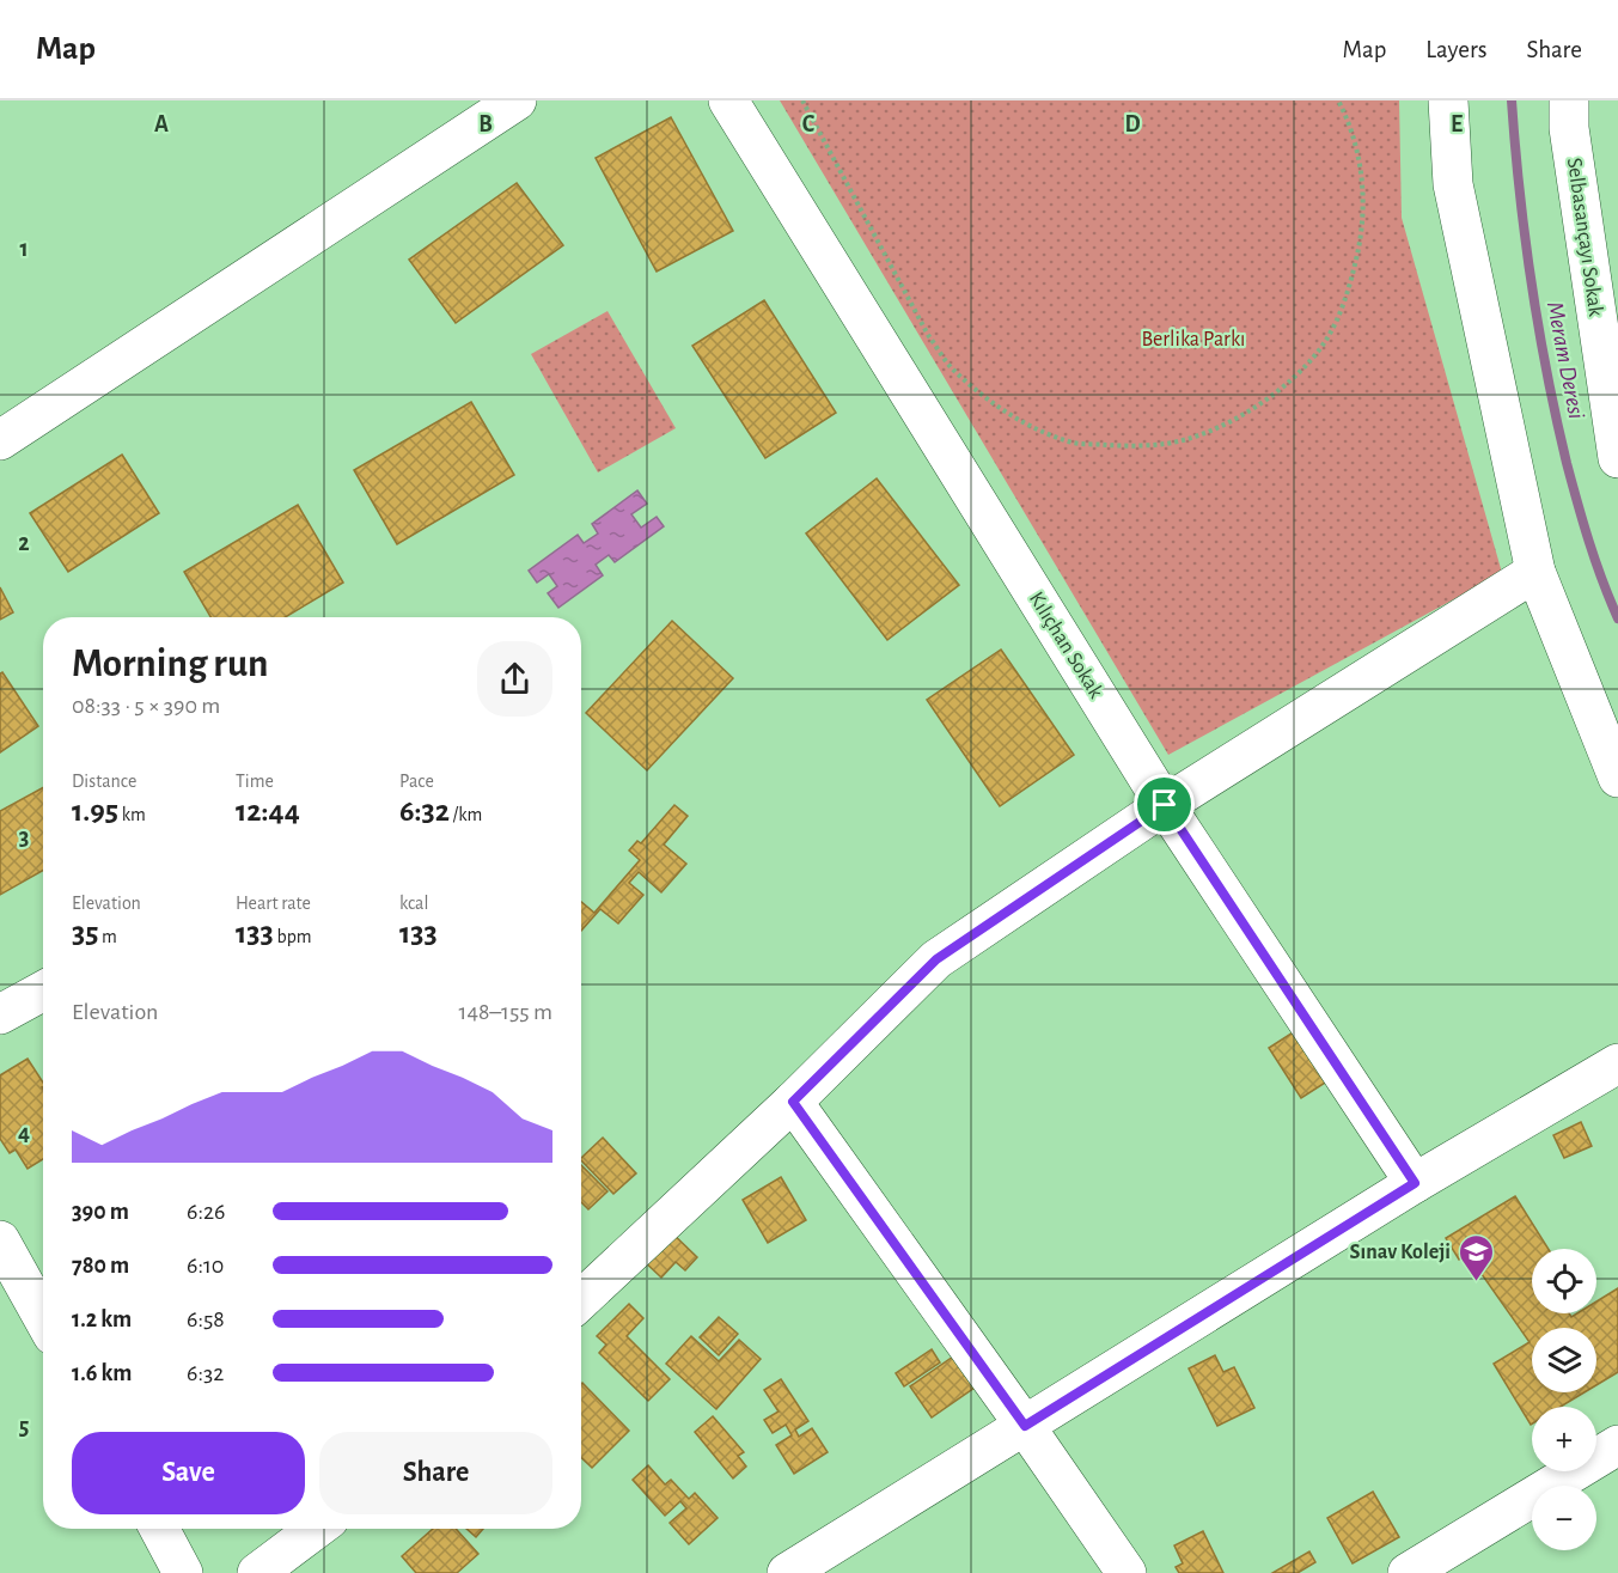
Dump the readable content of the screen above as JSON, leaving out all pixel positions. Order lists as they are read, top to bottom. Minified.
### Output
{"streets":{"street":["Selbasançayı Sokak","Kılıçhan Sokak"]},"water":["Meram Deresi"],"parks":["Berlika Parkı"],"places":{"school or university":["Sınav Koleji"]},"page":{"header":"Map","nav":["Map","Layers","Share"],"heading":["Morning run","08:33 · 5 × 390 m"],"stats":[["Distance","1.95 km"],["Time","12:44"],["Pace","6:32 /km"],["Elevation","35 m"],["Heart rate","133 bpm"],["kcal","133"]],"chart":["Elevation","148–155 m"],"list":[{"name":"390 m","note":"6:26"},{"name":"780 m","note":"6:10"},{"name":"1.2 km","note":"6:58"},{"name":"1.6 km","note":"6:32"}],"map_buttons":["+","−"],"buttons":["Save","Share"]},"grid":{"columns":["A","B","C","D","E"],"rows":["1","2","3","4","5"]}}
